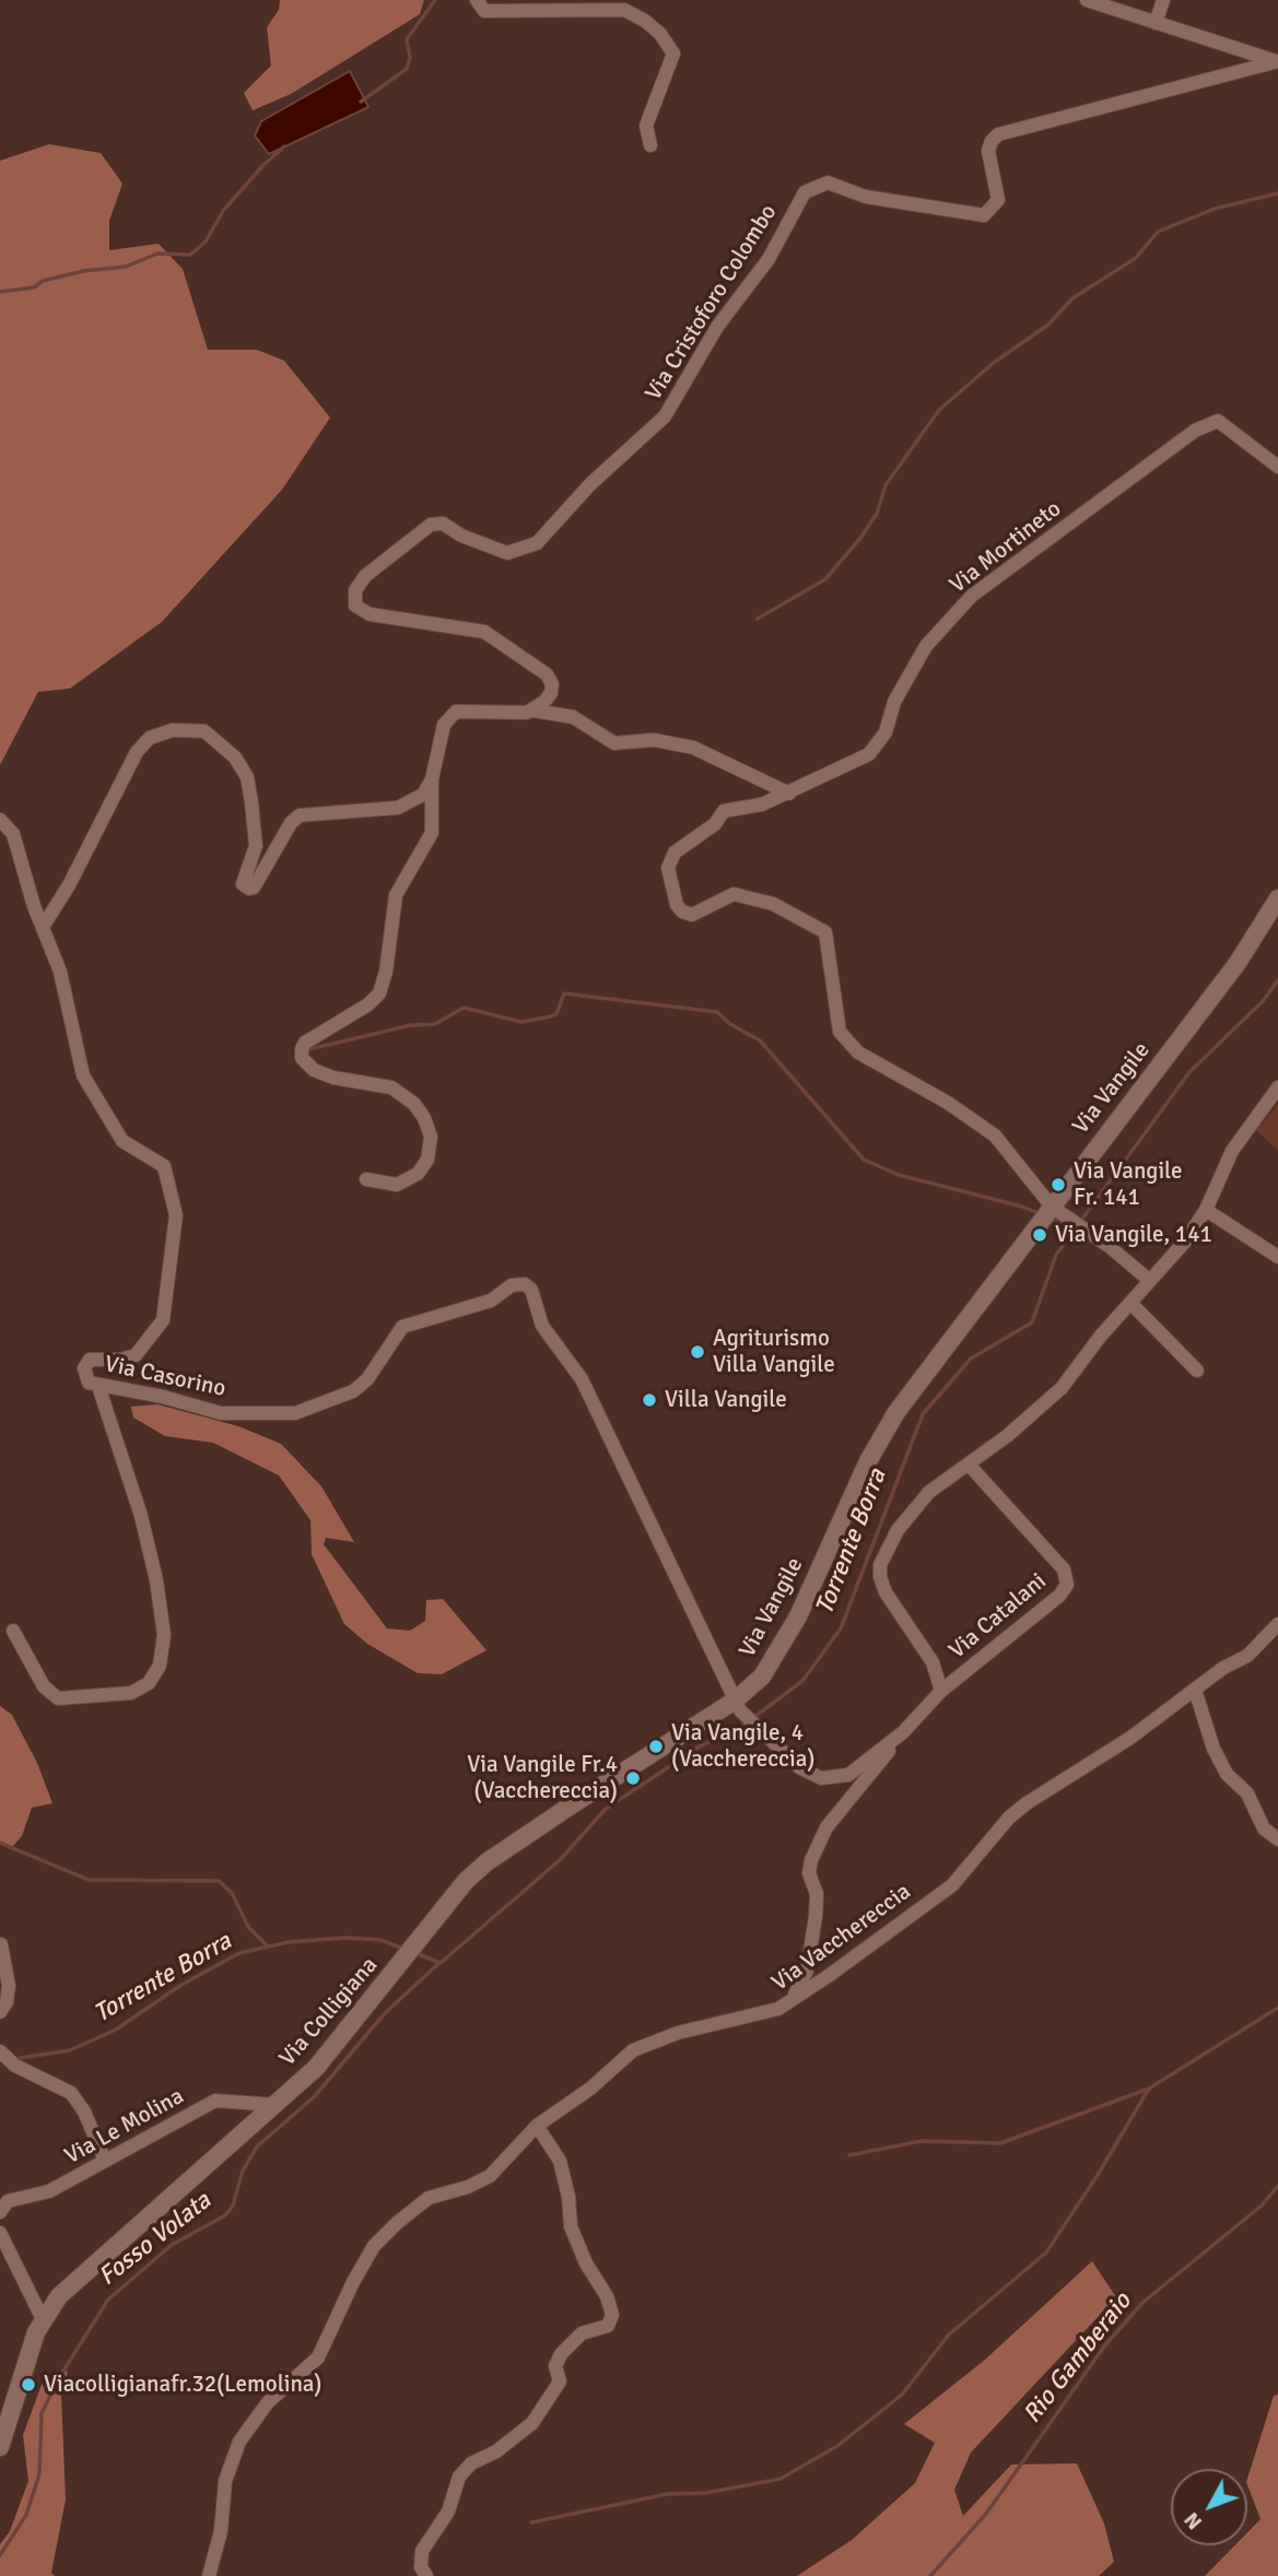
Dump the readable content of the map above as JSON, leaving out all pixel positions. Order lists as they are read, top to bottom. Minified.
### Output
{"streets":{"street":["Via Cristoforo Colombo","Via Mortineto","Via Vangile","Via Casorino","Via Catalani","Via Vacchereccia","Via Colligiana","Via Le Molina"]},"crossings":[["Via Mortineto","Via Vangile"],["Via Vangile","Via Casorino"],["Via Vangile","Via Colligiana"],["Via Casorino","Via Colligiana"],["Via Colligiana","Via Le Molina"]],"water":["Torrente Borra","Fosso Volata","Rio Gamberaio"],"places":["Via Vangile Fr. 141","Via Vangile, 141","Agriturismo Villa Vangile","Villa Vangile","Via Vangile, 4 (Vacchereccia)","Via Vangile Fr.4 (Vacchereccia)","Viacolligianafr.32(Lemolina)"],"north":"bottom left"}
